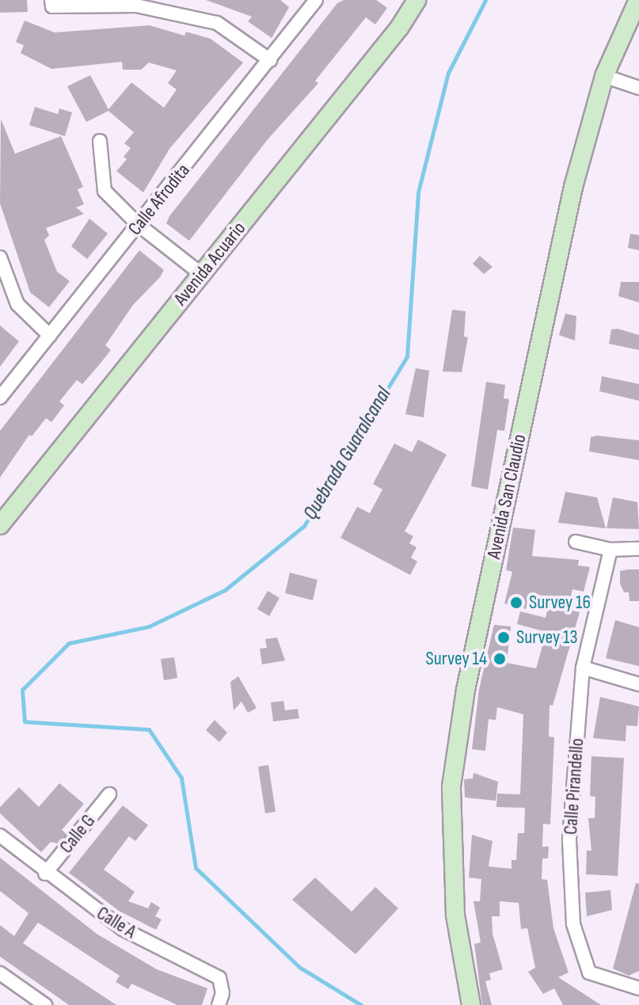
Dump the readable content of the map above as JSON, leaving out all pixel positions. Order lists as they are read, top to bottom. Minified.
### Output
{"streets":{"street":["Calle Afrodita","Avenida Acuario","Avenida San Claudio","Calle Pirandello","Calle G","Calle A"]},"crossings":[["Calle G","Calle A"]],"water":["Quebrada Guaralcanal"],"places":["Survey 16","Survey 13","Survey 14"]}
